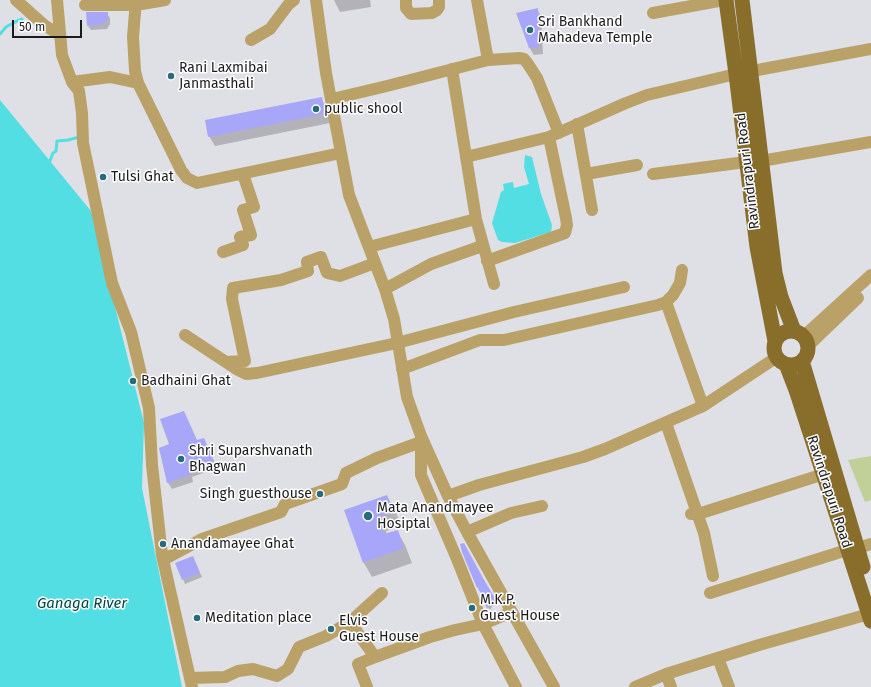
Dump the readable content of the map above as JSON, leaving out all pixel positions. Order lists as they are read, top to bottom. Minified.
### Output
{"streets":{"main road":["Ravindrapuri Road"]},"water":["Ganaga River"],"places":["Sri Bankhand Mahadeva Temple","Rani Laxmibai Janmasthali","public shool","Tulsi Ghat","Badhaini Ghat","Shri Suparshvanath Bhagwan","Singh guesthouse","Mata Anandmayee Hosiptal","Anandamayee Ghat","M.K.P. Guest House","Meditation place","Elvis Guest House"],"scale_bar":"50 m"}
